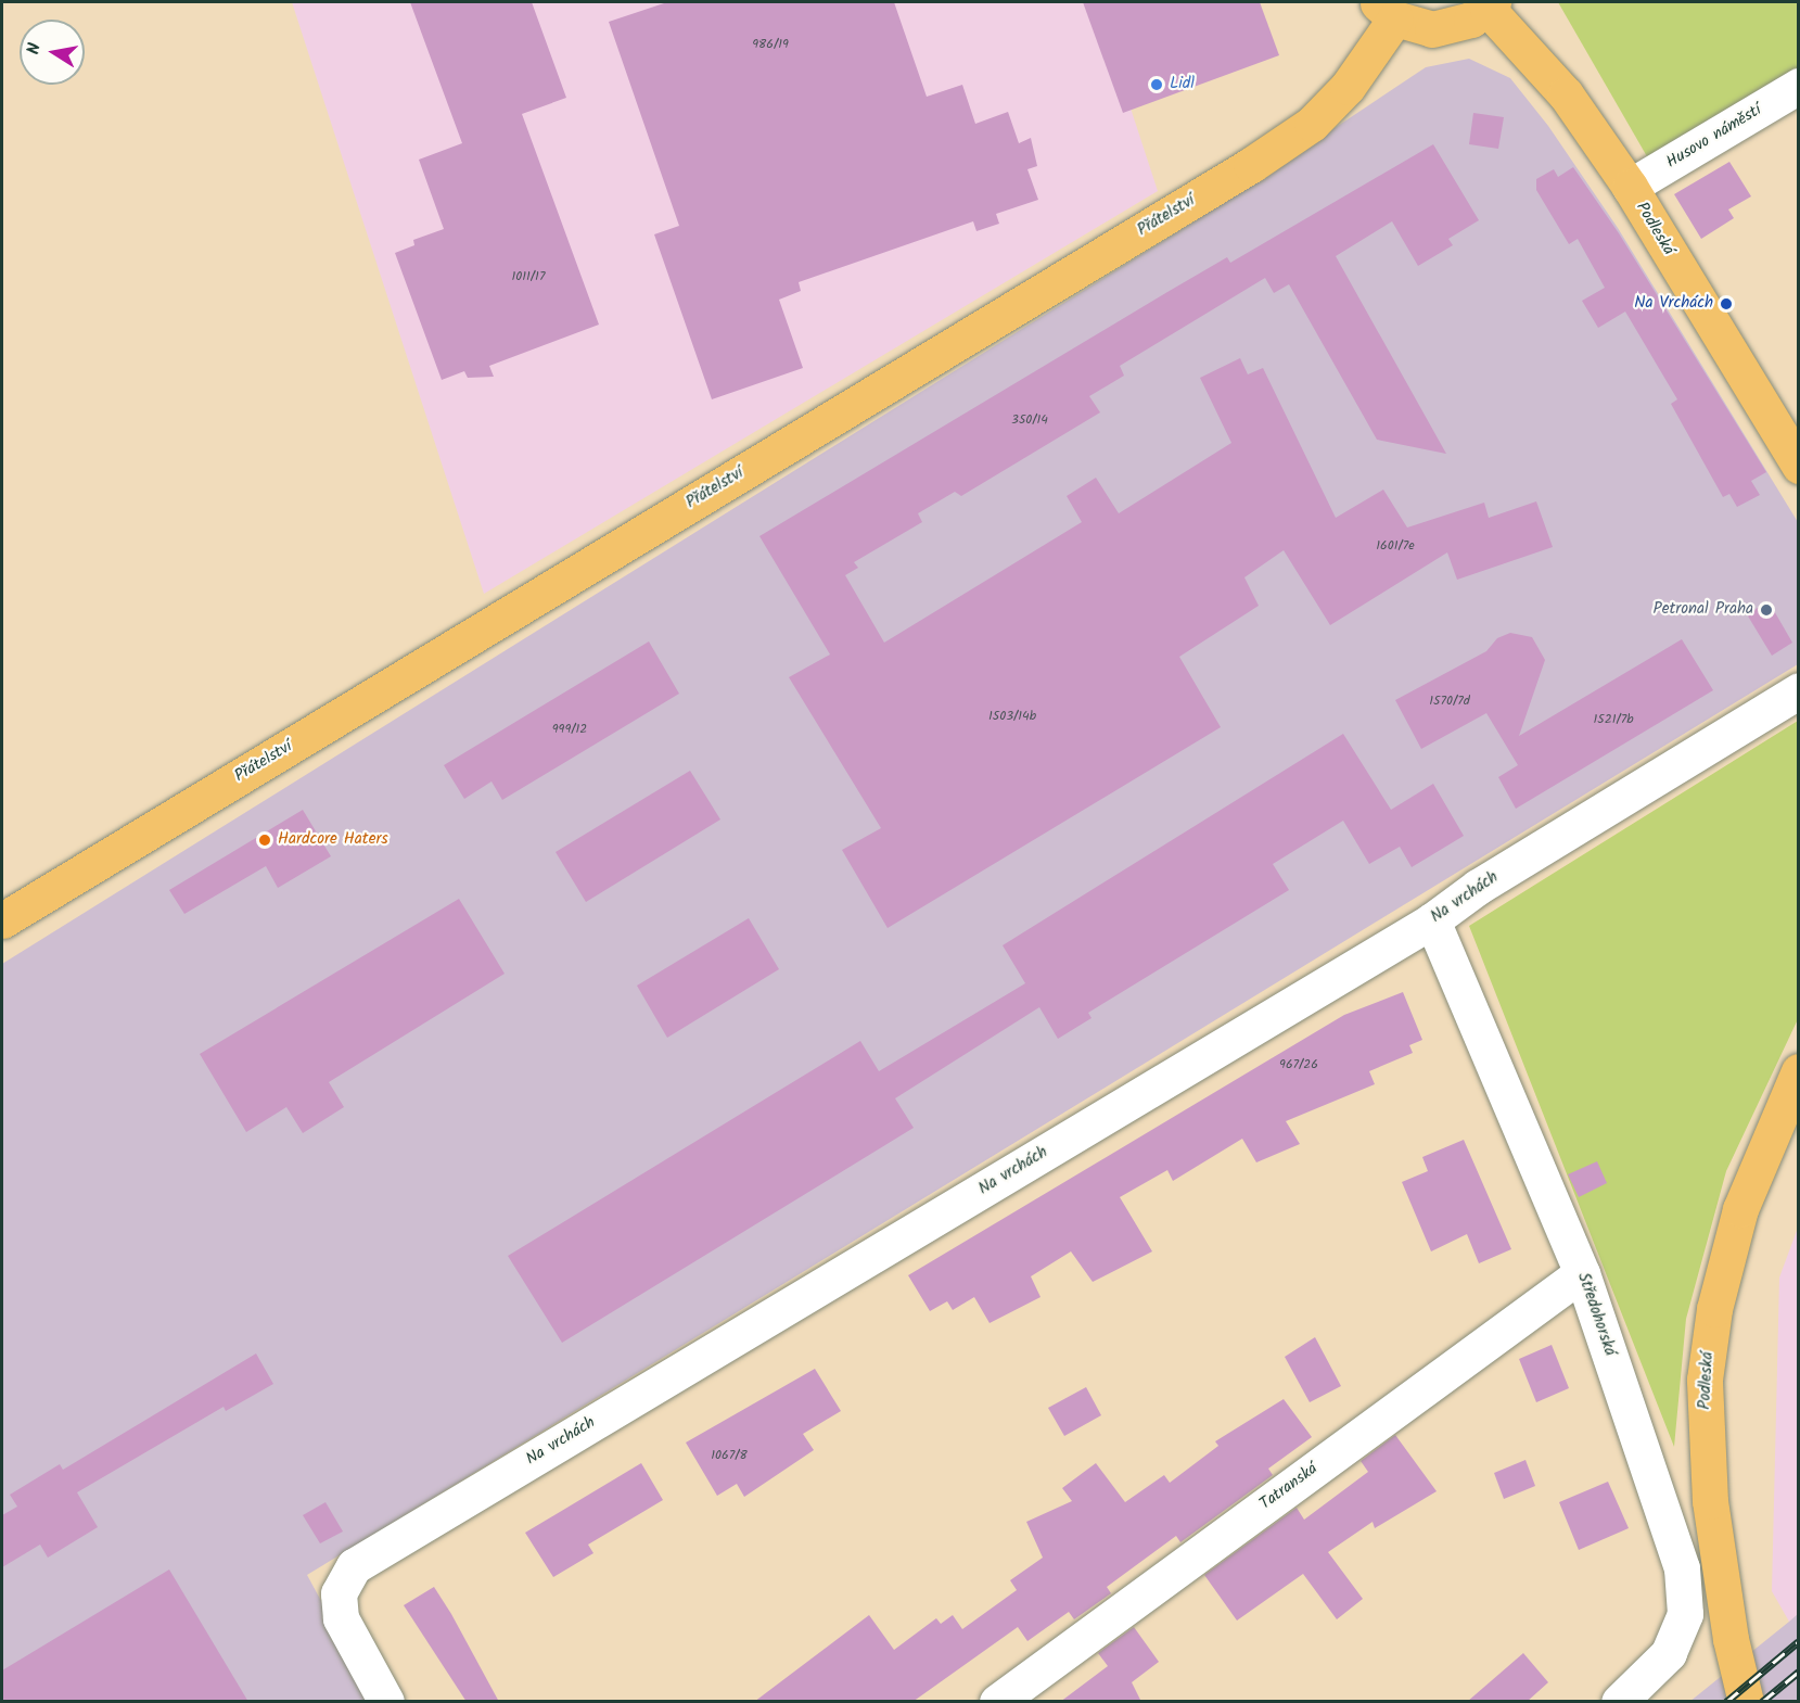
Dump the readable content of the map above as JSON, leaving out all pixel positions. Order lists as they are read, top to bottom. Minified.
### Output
{"streets":{"main road":["Přátelství","Podleská"],"street":["Husovo náměstí","Na vrchách","Středohorská","Tatranská"]},"crossings":[["Husovo náměstí","Podleská"],["Přátelství","Podleská"],["Na vrchách","Středohorská"],["Středohorská","Tatranská"]],"places":["Lidl","Na Vrchách","Petronal Praha","Hardcore Haters"],"house_numbers":["986/19","1011/17","350/14","1601/7e","1570/7d","1503/14b","1521/7b","999/12","967/26","1067/8"],"north":"left"}
